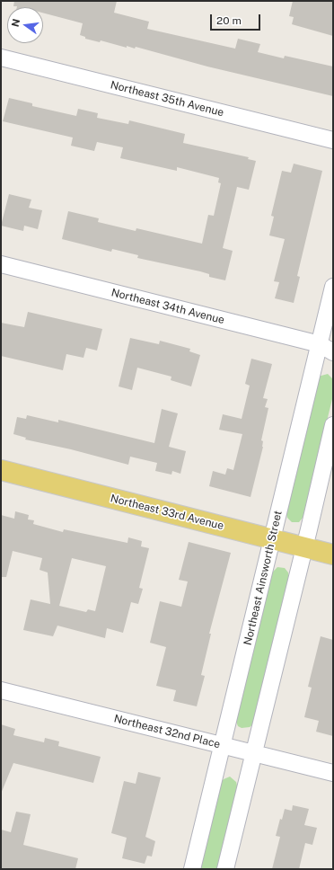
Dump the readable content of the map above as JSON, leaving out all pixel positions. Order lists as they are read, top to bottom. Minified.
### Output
{"streets":{"main road":["Northeast 33rd Avenue"],"street":["Northeast 35th Avenue","Northeast 34th Avenue","Northeast Ainsworth Street","Northeast 32nd Place"]},"crossings":[["Northeast 34th Avenue","Northeast Ainsworth Street"],["Northeast 33rd Avenue","Northeast Ainsworth Street"],["Northeast Ainsworth Street","Northeast 32nd Place"]],"scale_bar":"20 m","north":"left"}
